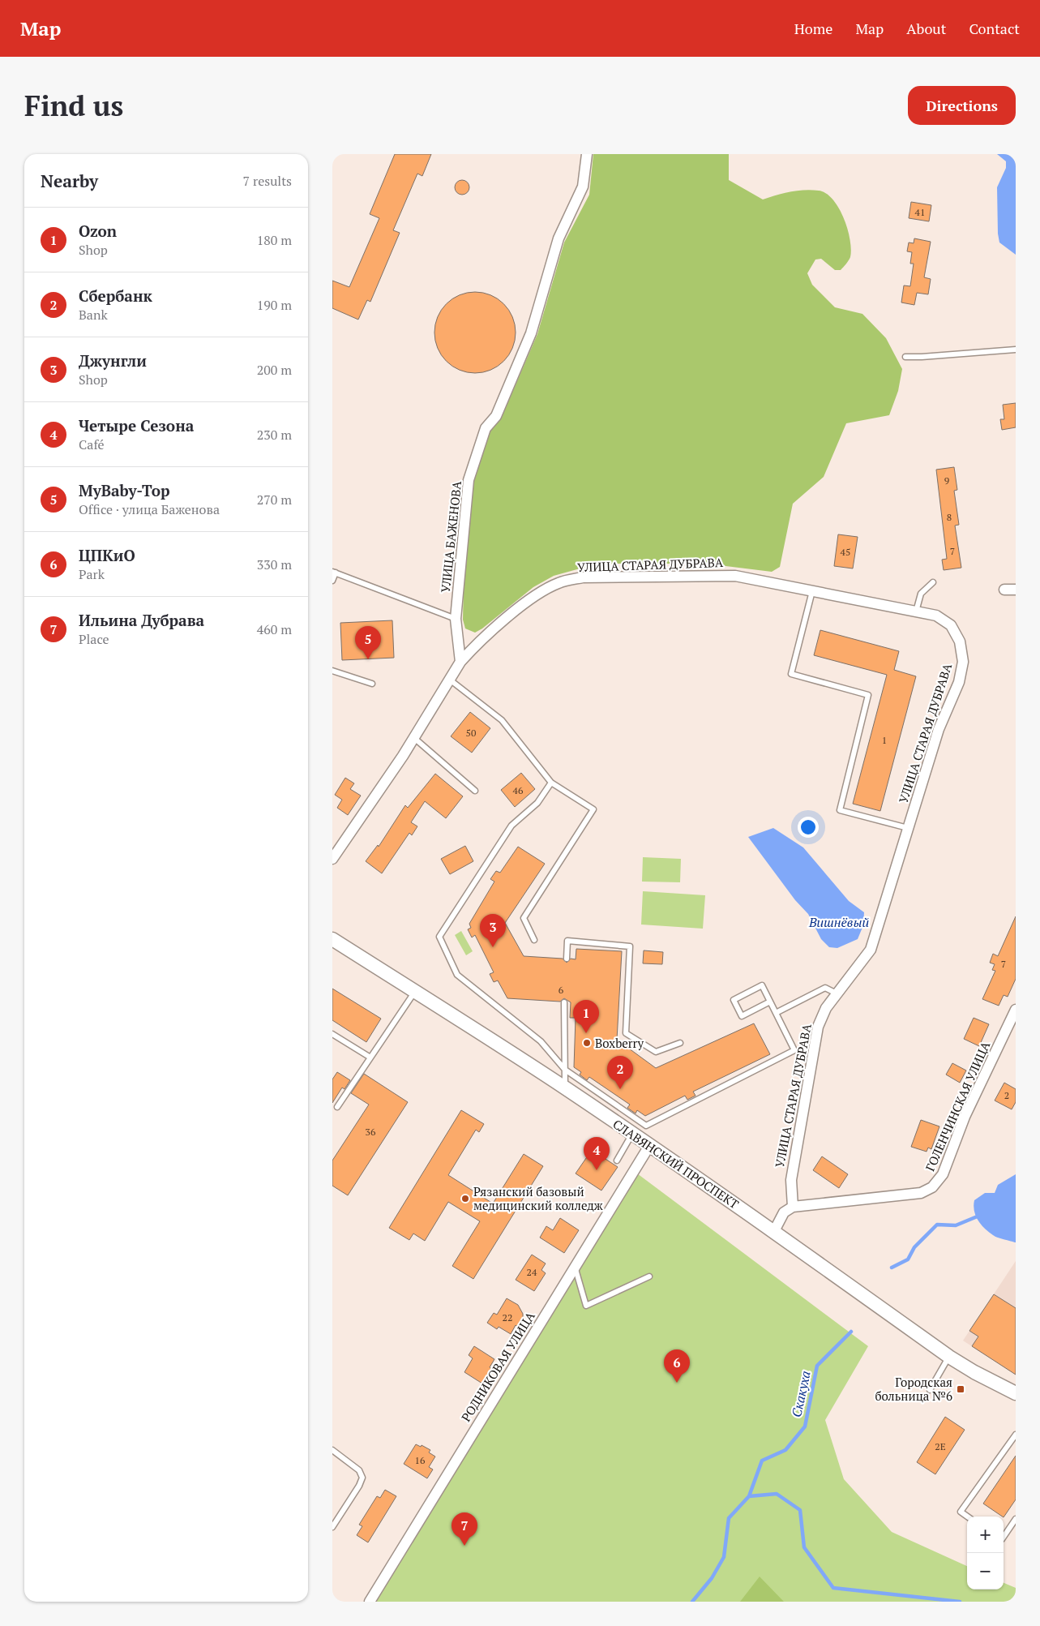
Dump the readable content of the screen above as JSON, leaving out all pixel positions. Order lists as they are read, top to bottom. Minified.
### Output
{"streets":{"street":["УЛИЦА БАЖЕНОВА","УЛИЦА СТАРАЯ ДУБРАВА","ГОЛЕНЧИНСКАЯ УЛИЦА","СЛАВЯНСКИЙ ПРОСПЕКТ","РОДНИКОВАЯ УЛИЦА"]},"crossings":[["УЛИЦА БАЖЕНОВА","УЛИЦА СТАРАЯ ДУБРАВА"],["УЛИЦА СТАРАЯ ДУБРАВА","ГОЛЕНЧИНСКАЯ УЛИЦА"],["СЛАВЯНСКИЙ ПРОСПЕКТ","РОДНИКОВАЯ УЛИЦА"]],"water":["Вишнёвый","Скакуха"],"places":{"other":["Boxberry","Рязанский базовый медицинский колледж"],"transit":["Городская больница №6"]},"house_numbers":["41","9","8","7","45","50","1","46","7","6","2","36","24","22","2Е","16"],"page":{"header":"Map","nav":["Home","Map","About","Contact"],"buttons":"Directions","title":"Find us","heading":["Nearby","7 results"],"list":[{"mark":"1","name":"Ozon","note":"Shop","value":"180 m"},{"mark":"2","name":"Сбербанк","note":"Bank","value":"190 m"},{"mark":"3","name":"Джунгли","note":"Shop","value":"200 m"},{"mark":"4","name":"Четыре Сезона","note":"Café","value":"230 m"},{"mark":"5","name":"MyBaby-Top","note":"Office · улица Баженова","value":"270 m"},{"mark":"6","name":"ЦПКиО","note":"Park","value":"330 m"},{"mark":"7","name":"Ильина Дубрава","note":"Place","value":"460 m"}],"pins":["5","3","1","2","4","6","7"],"map_buttons":["+","−"]}}
